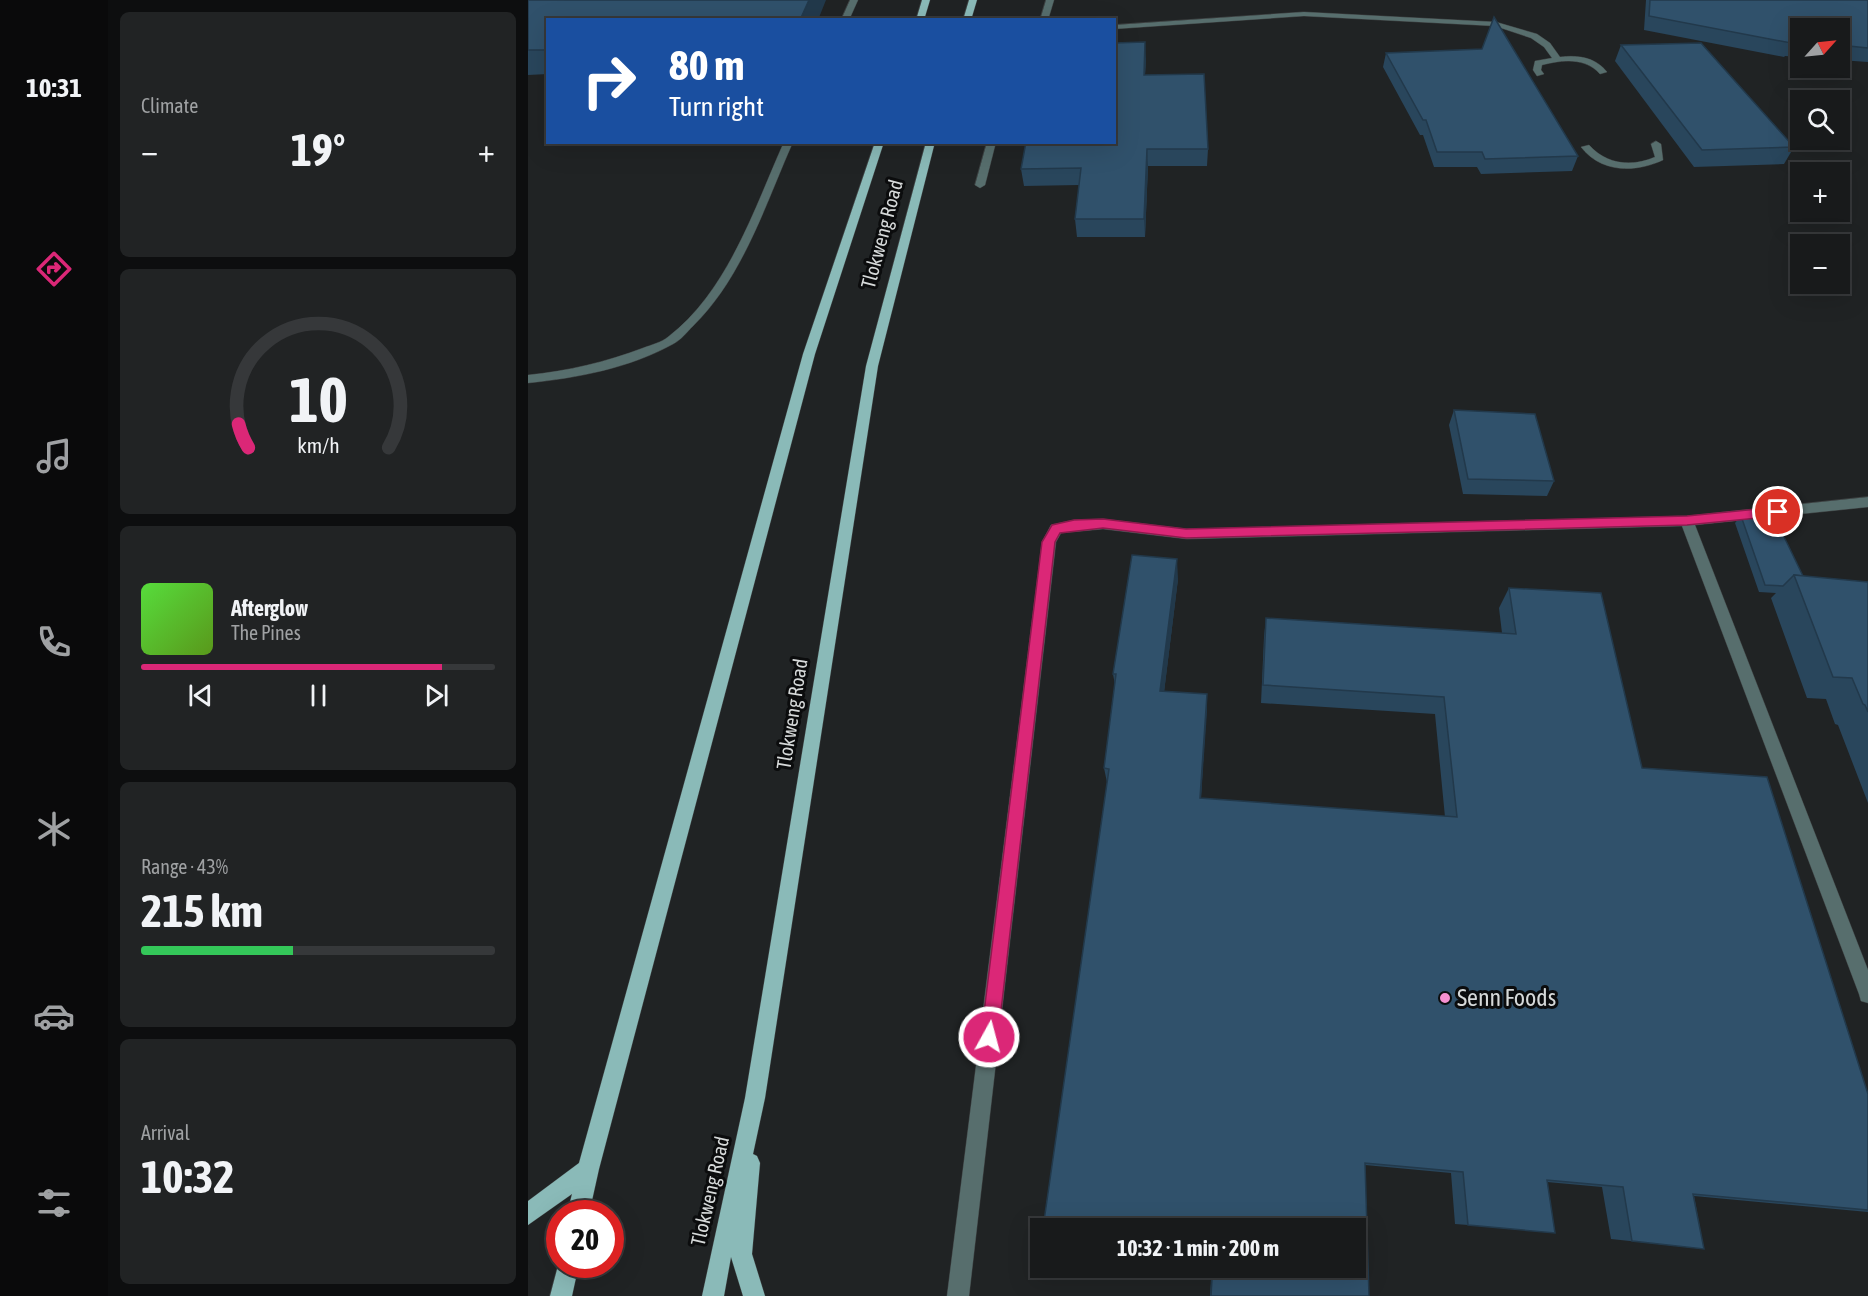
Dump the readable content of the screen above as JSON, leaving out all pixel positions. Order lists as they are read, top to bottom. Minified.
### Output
{"streets":{"main road":["Tlokweng Road"]},"places":["Senn Foods"],"north":"top right","page":{"tabs":"10:31","tile":["Climate",["Range · 43%","215 km"],["Arrival","10:32"]],"map_buttons":["+","−"],"turn":["80 m","Turn right"],"heat":["−","19°","+"],"song":["Afterglow","The Pines"],"limit":"20","trip":"10:32 · 1 min · 200 m","gauge":["10","km/h"]}}
